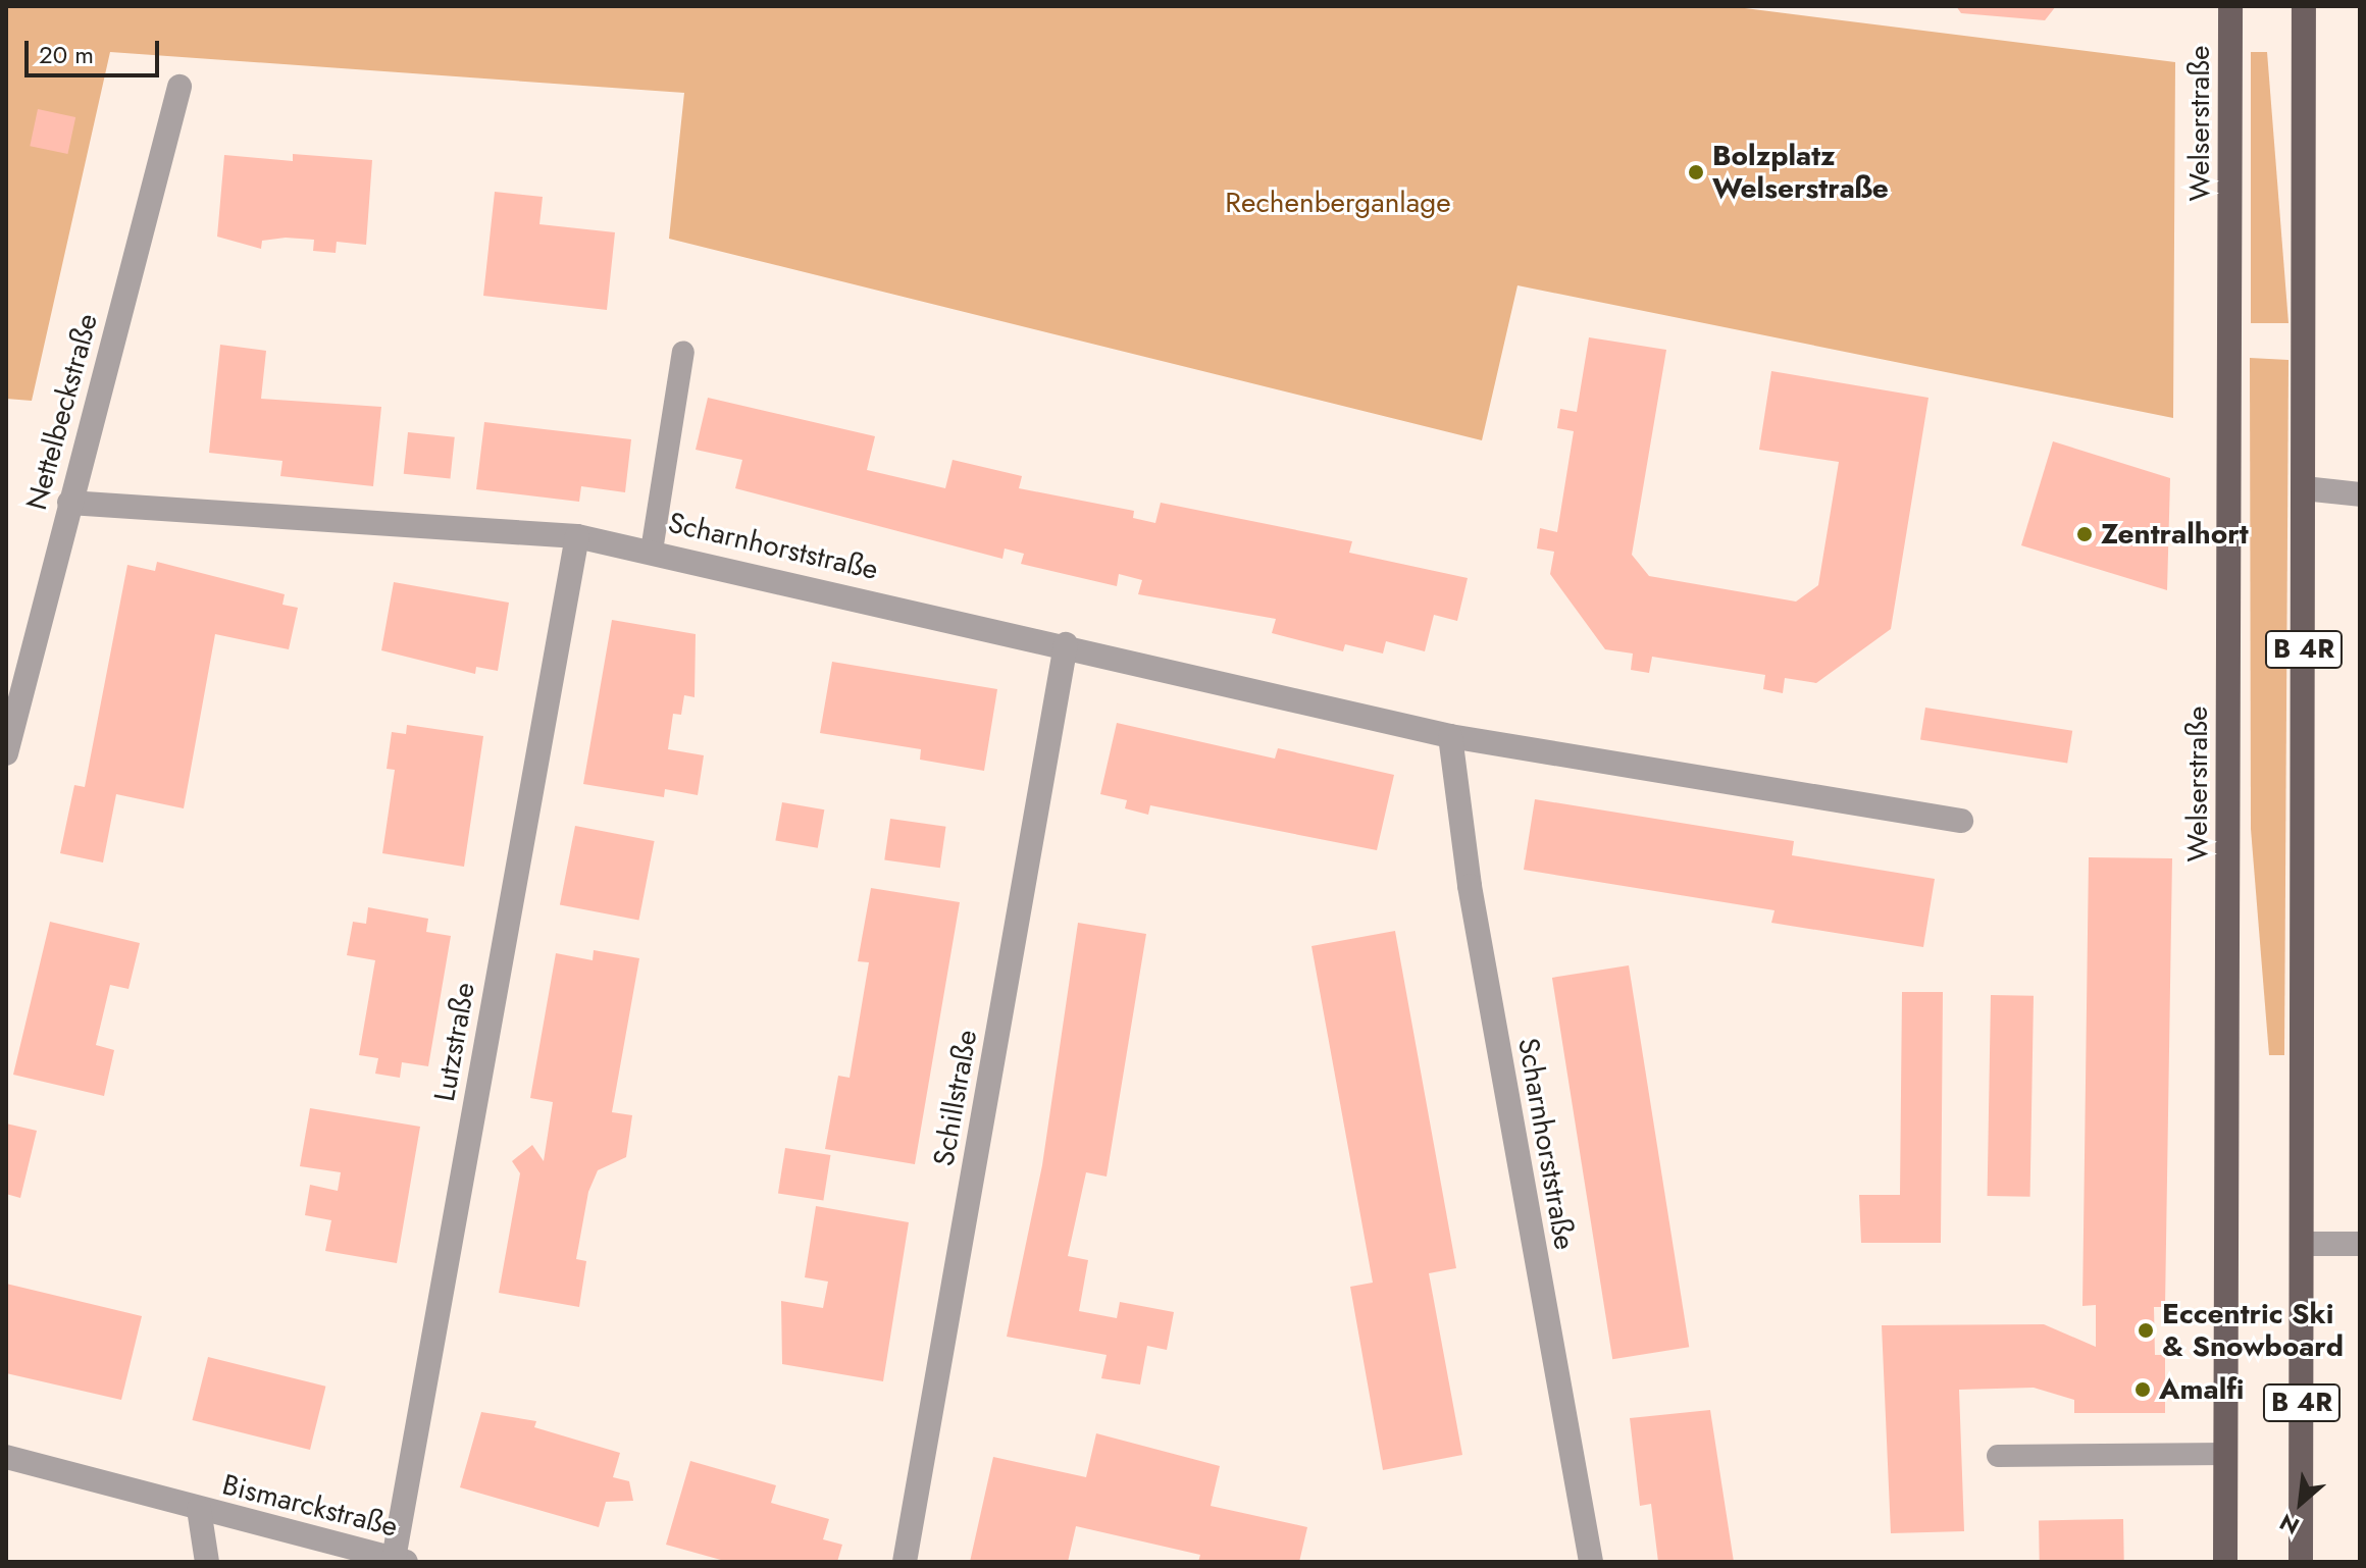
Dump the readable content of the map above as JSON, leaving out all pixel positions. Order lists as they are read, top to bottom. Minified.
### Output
{"streets":{"main road":["Welserstraße","B 4R"],"street":["Nettelbeckstraße","Scharnhorststraße","Lutzstraße","Schillstraße","Bismarckstraße"]},"crossings":[["Nettelbeckstraße","Scharnhorststraße"],["Scharnhorststraße","Lutzstraße"],["Scharnhorststraße","Schillstraße"],["Lutzstraße","Bismarckstraße"]],"parks":["Rechenberganlage"],"places":["Bolzplatz Welserstraße","Zentralhort","Eccentric Ski & Snowboard","Amalfi"],"scale_bar":"20 m","north":"bottom left"}
